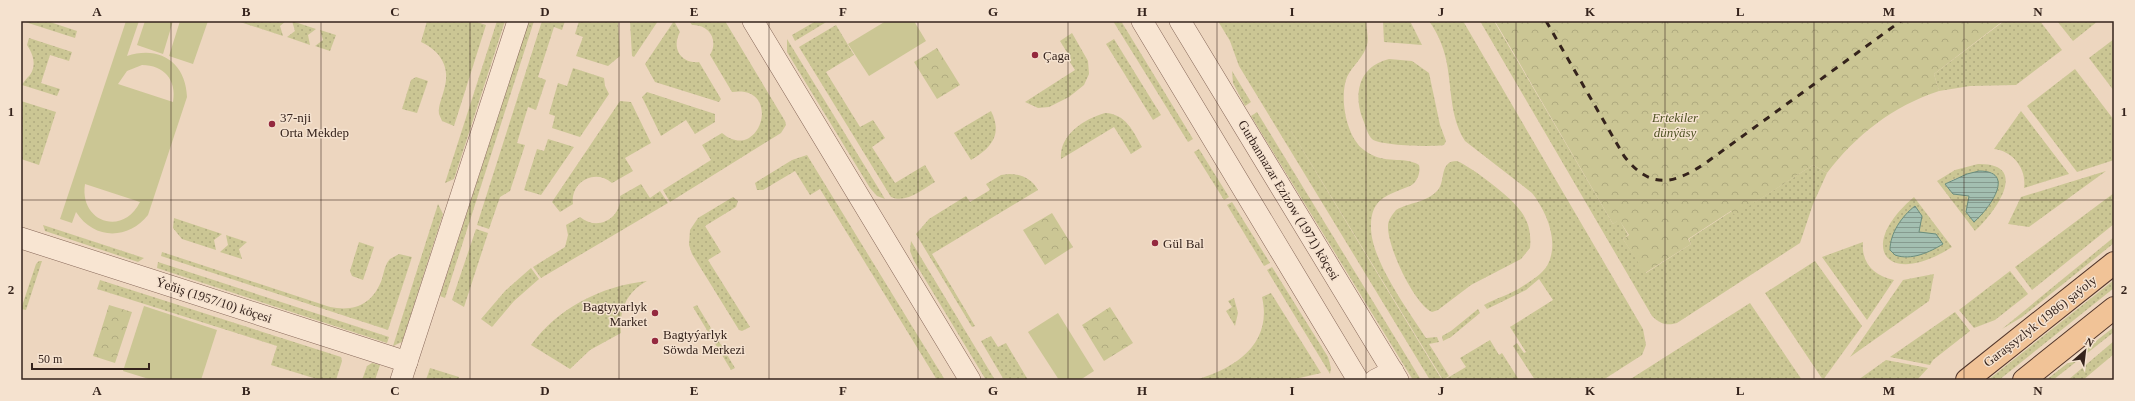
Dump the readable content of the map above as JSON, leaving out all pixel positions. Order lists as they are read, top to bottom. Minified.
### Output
{"streets":{"main road":["Garaşsyzlyk (1986) şaýoly"],"street":["Gurbannazar Ezizow (1971) köçesi","Ýeňiş (1957/10) köçesi"]},"parks":["Ertekiler dünýäsy"],"places":["Çaga","37-nji Orta Mekdep","Gül Bal","Bagtyyarlyk Market","Bagtyýarlyk Söwda Merkezi"],"scale_bar":"50 m","north":"top right","grid":{"columns":["A","B","C","D","E","F","G","H","I","J","K","L","M","N"],"rows":["1","2"]}}
